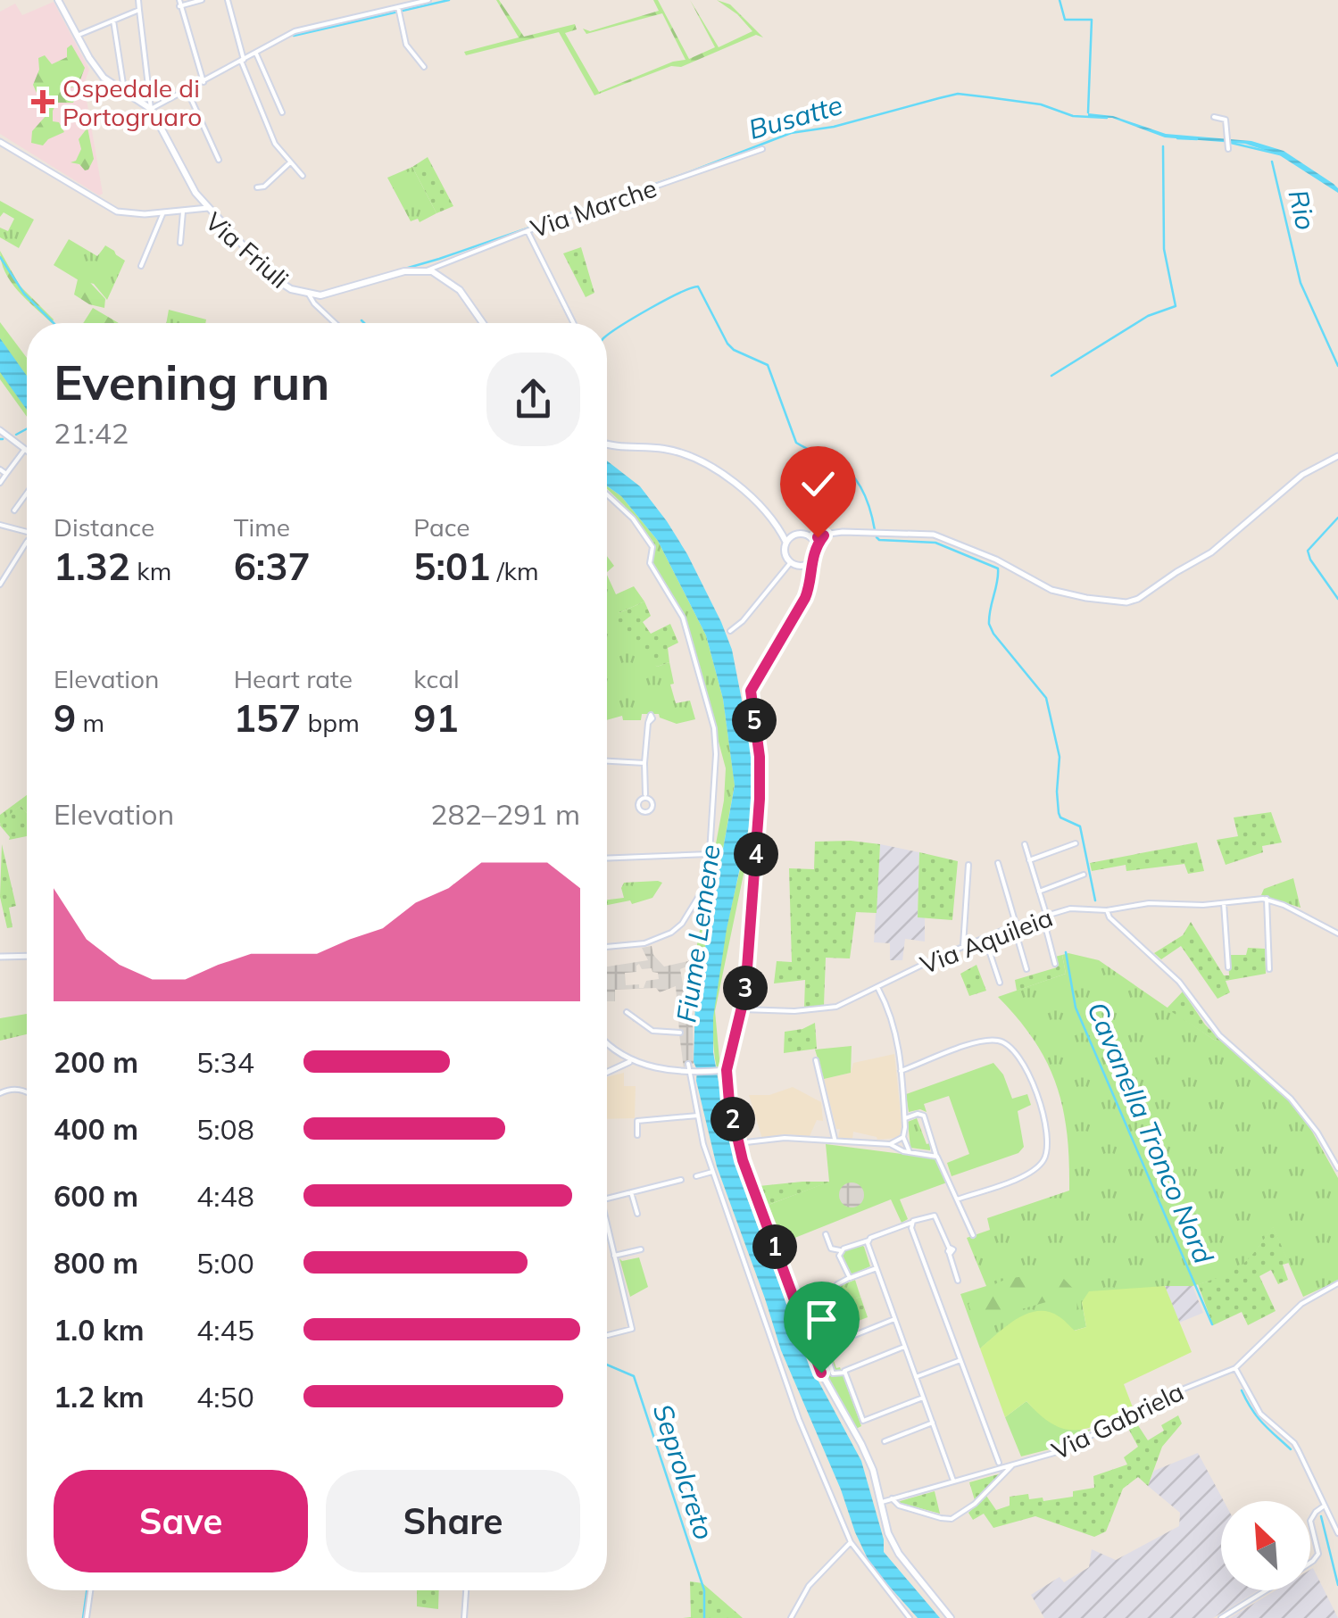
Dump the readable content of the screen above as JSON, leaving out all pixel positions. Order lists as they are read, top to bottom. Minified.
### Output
{"streets":{"main road":["Via Friuli"],"street":["Via Marche","Via Aquileia","Via Gabriela"]},"crossings":[["Via Marche","Via Friuli"]],"water":["Busatte","Rio","Fiume Lemene","Cavanella Tronco Nord","Seprolcreto"],"places":{"health":["Ospedale di Portogruaro"]},"north":"top left","page":{"heading":["Evening run","21:42"],"stats":[["Distance","1.32 km"],["Time","6:37"],["Pace","5:01 /km"],["Elevation","9 m"],["Heart rate","157 bpm"],["kcal","91"]],"pins":["5","4","3","2","1"],"chart":["Elevation","282–291 m"],"list":[{"name":"200 m","note":"5:34"},{"name":"400 m","note":"5:08"},{"name":"600 m","note":"4:48"},{"name":"800 m","note":"5:00"},{"name":"1.0 km","note":"4:45"},{"name":"1.2 km","note":"4:50"}],"buttons":["Save","Share"]}}
